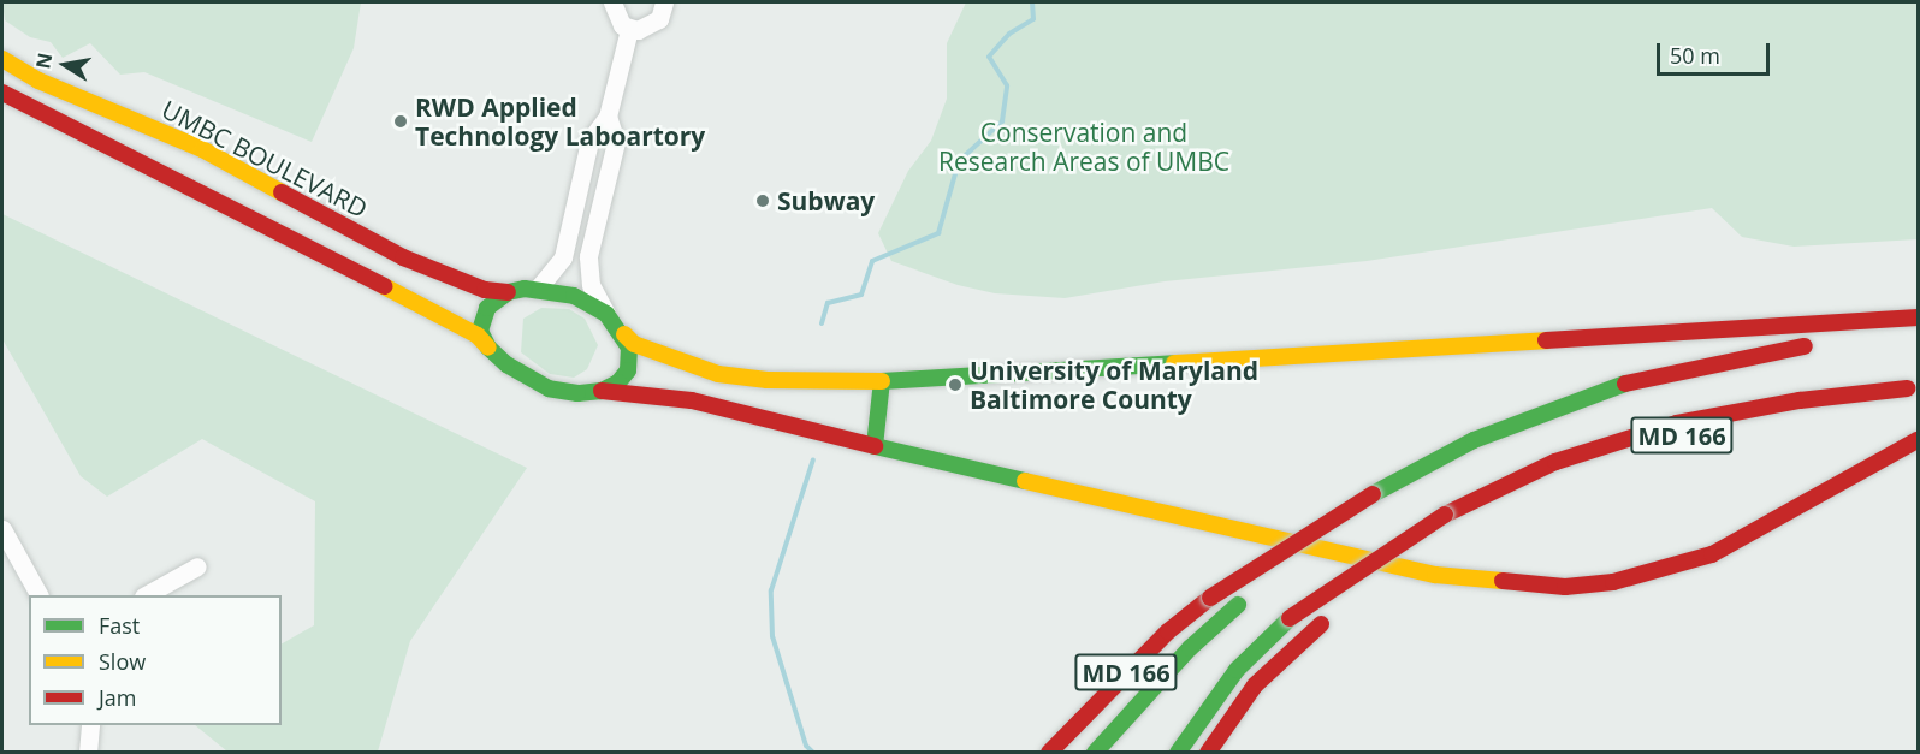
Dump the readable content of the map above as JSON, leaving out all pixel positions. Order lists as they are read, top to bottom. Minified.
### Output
{"streets":{"main road":["UMBC BOULEVARD","MD 166"]},"parks":["Conservation and Research Areas of UMBC"],"places":["RWD Applied Technology Laboartory","Subway","University of Maryland Baltimore County"],"legend":["Fast","Slow","Jam"],"scale_bar":"50 m","north":"left"}
